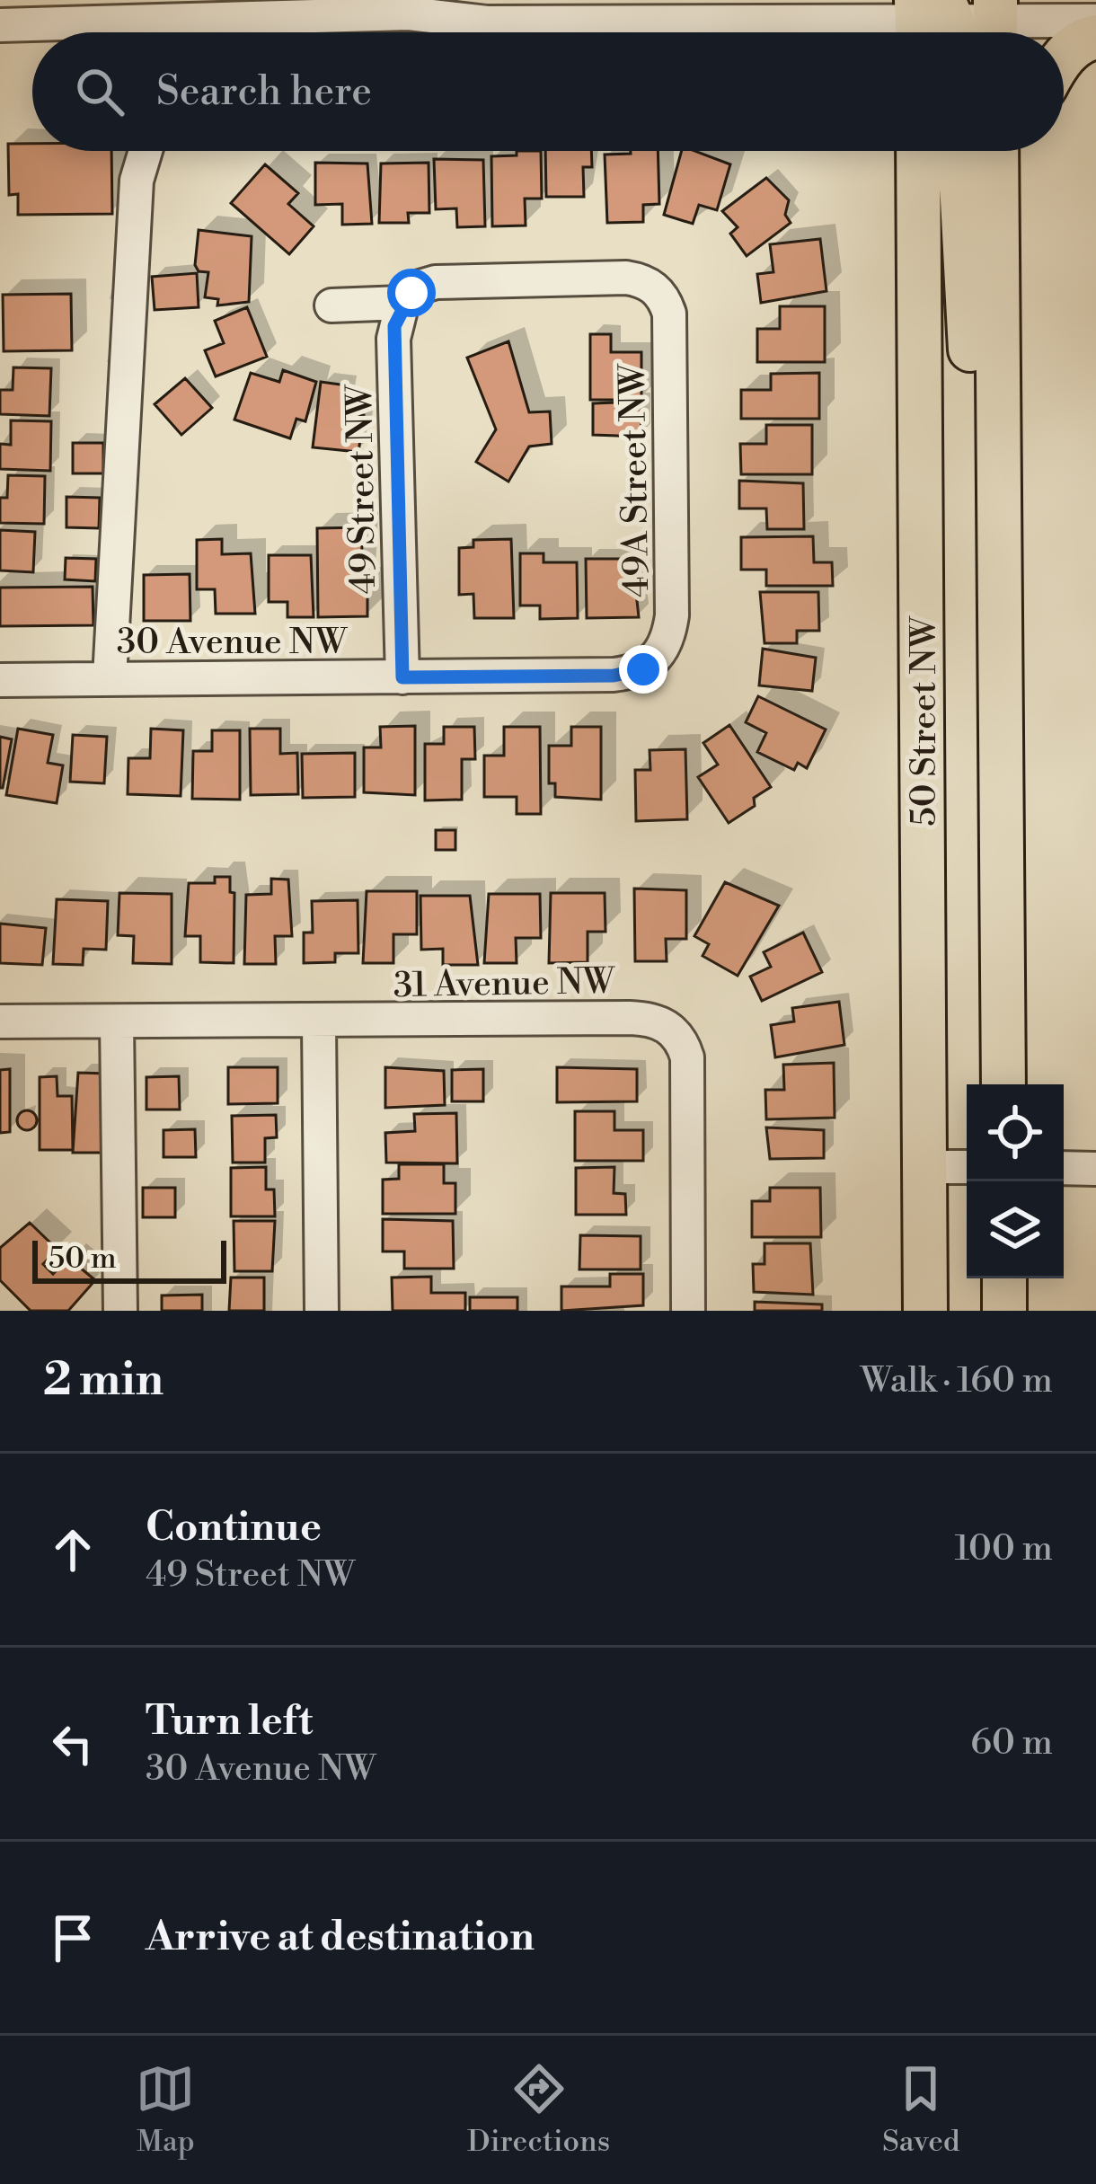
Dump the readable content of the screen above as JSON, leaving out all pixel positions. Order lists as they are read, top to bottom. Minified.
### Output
{"streets":{"main road":["50 Street NW"],"street":["49A Street NW","49 Street NW","30 Avenue NW","31 Avenue NW"]},"crossings":[["49A Street NW","49 Street NW"],["49A Street NW","30 Avenue NW"],["49 Street NW","30 Avenue NW"]],"scale_bar":"50 m","page":{"search":"Search here","scale":"50 m","heading":["2 min","Walk · 160 m"],"list":[["Continue","49 Street NW","100 m"],["Turn left","30 Avenue NW","60 m"],"Arrive at destination"],"nav":["Map","Directions","Saved"]}}
